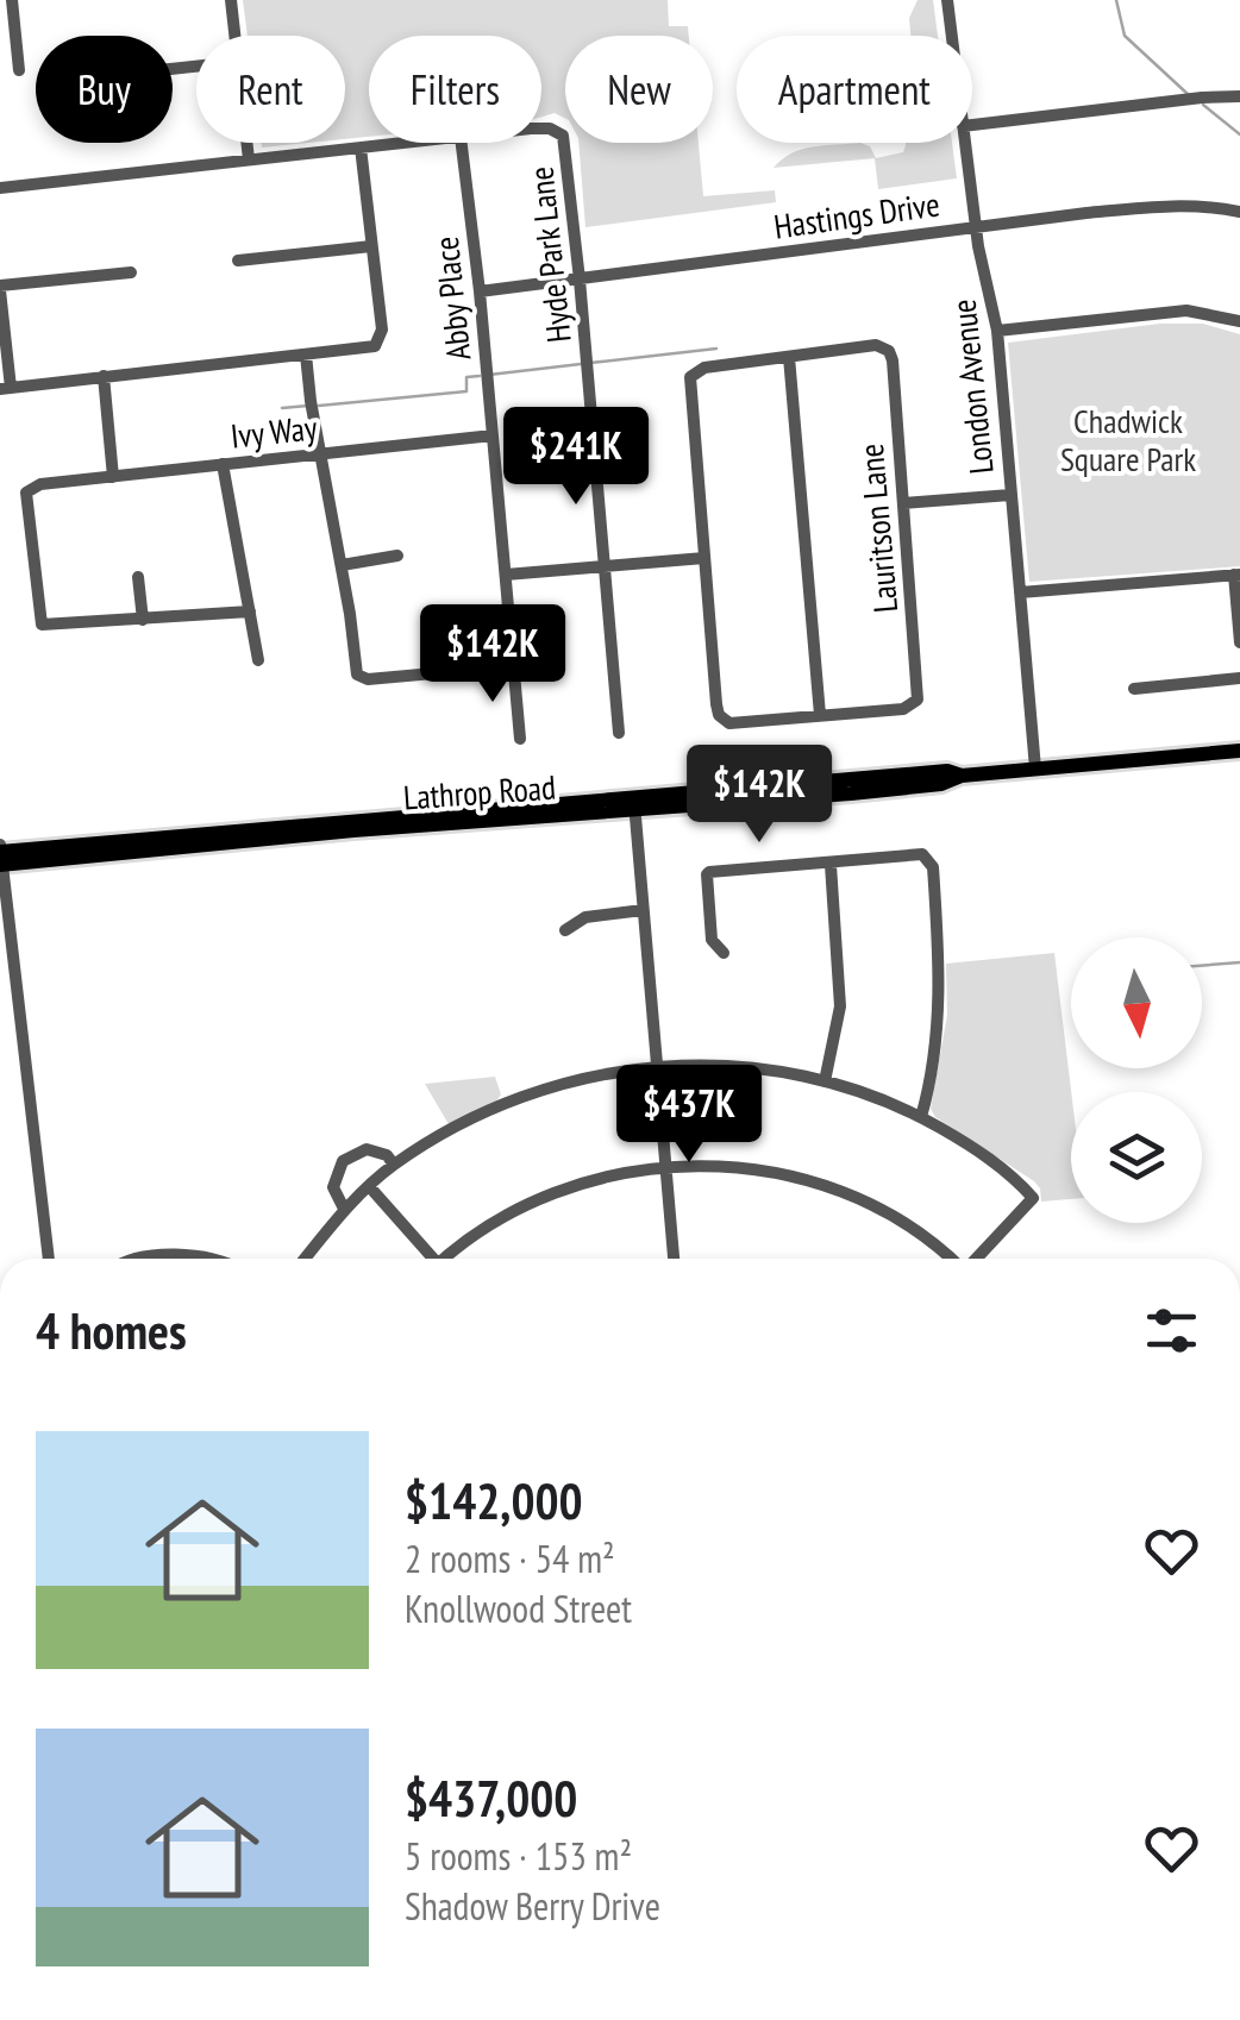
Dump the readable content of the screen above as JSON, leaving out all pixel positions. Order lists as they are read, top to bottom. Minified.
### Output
{"streets":{"main road":["Lathrop Road"],"street":["Hastings Drive","Hyde Park Lane","Abby Place","London Avenue","Ivy Way","Lauritson Lane"]},"crossings":[["Hastings Drive","Hyde Park Lane"],["Hastings Drive","Abby Place"],["Hastings Drive","London Avenue"],["Abby Place","Ivy Way"],["London Avenue","Lathrop Road"]],"parks":["Chadwick Square Park"],"north":"bottom","page":{"chip":["Buy","Rent","Filters","New","Apartment"],"price":["$241K","$142K","$142K","$437K"],"heading":"4 homes","list":[{"name":"$142,000","note":"2 rooms · 54 m² · Knollwood Street"},{"name":"$437,000","note":"5 rooms · 153 m² · Shadow Berry Drive"}]}}
